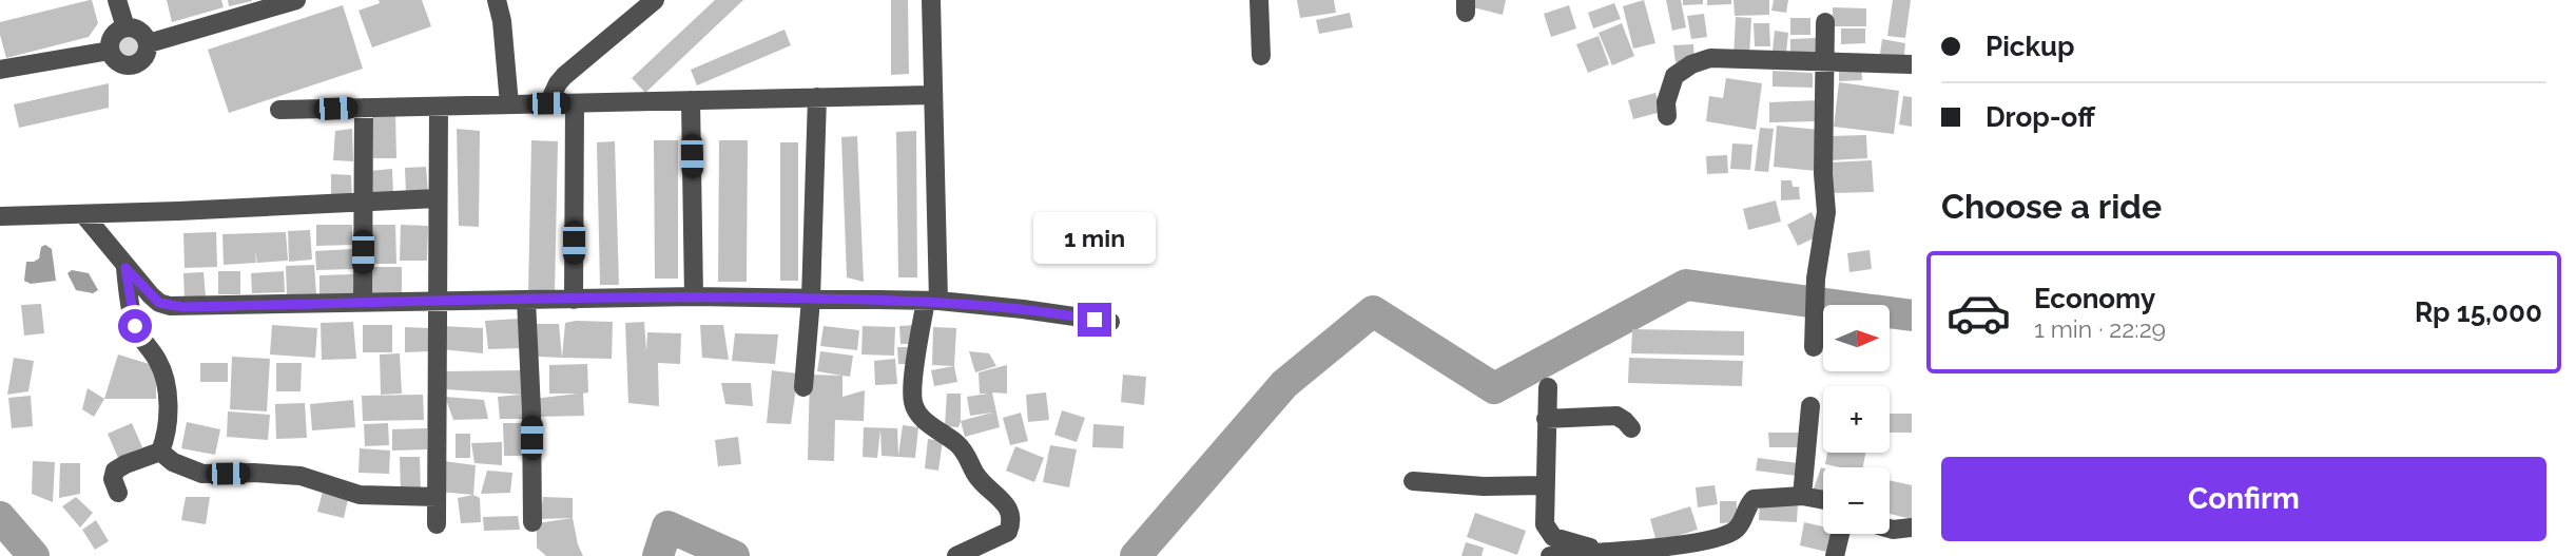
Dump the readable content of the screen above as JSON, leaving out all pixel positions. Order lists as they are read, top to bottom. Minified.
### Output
{"north":"right","page":{"banner":["Pickup","Drop-off"],"heading":"Choose a ride","bubble":"1 min","list":[{"name":"Economy","note":"1 min · 22:29","value":"Rp 15,000"}],"map_buttons":["+","−"],"buttons":"Confirm"}}
